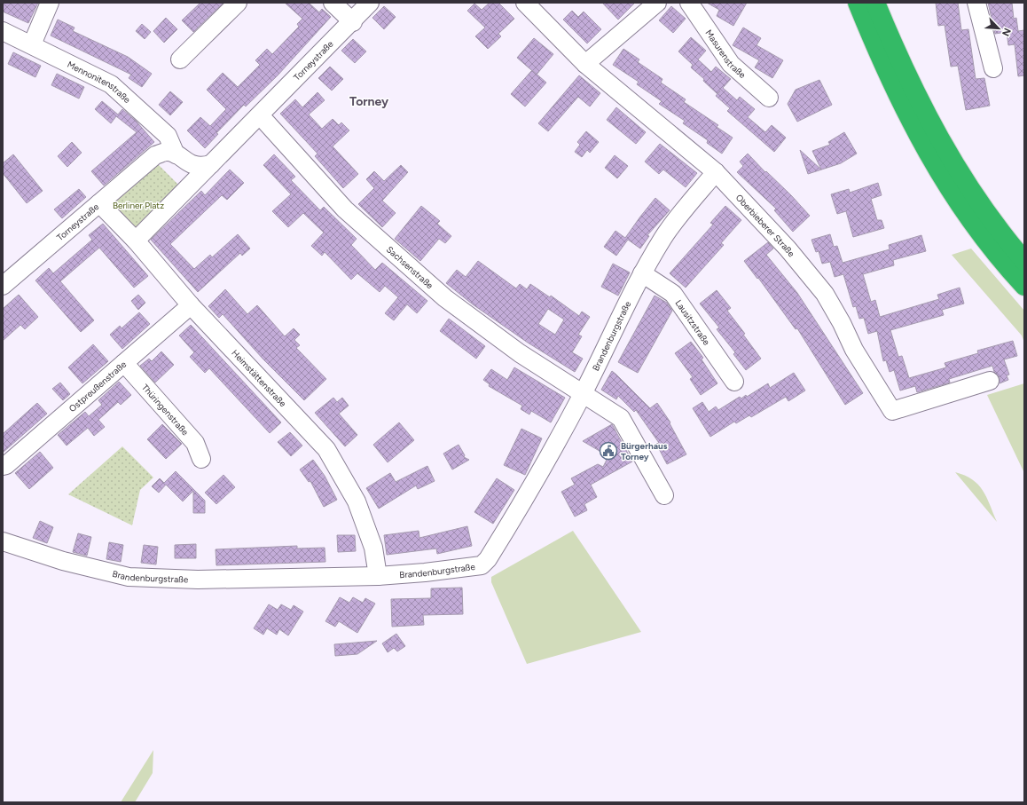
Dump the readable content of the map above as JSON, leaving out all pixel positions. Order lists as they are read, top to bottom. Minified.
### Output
{"streets":{"street":["Masurenstraße","Torneystraße","Mennonitenstraße","Oberbieberer Straße","Sachsenstraße","Lausitzstraße","Brandenburgstraße","Heimstättenstraße","Ostpreußenstraße","Thüringenstraße"]},"crossings":[["Torneystraße","Mennonitenstraße"],["Torneystraße","Sachsenstraße"],["Torneystraße","Heimstättenstraße"],["Oberbieberer Straße","Brandenburgstraße"],["Sachsenstraße","Brandenburgstraße"],["Lausitzstraße","Brandenburgstraße"],["Brandenburgstraße","Heimstättenstraße"],["Heimstättenstraße","Ostpreußenstraße"],["Ostpreußenstraße","Thüringenstraße"]],"districts":["Torney"],"parks":["Berliner Platz"],"places":{"public building":["Bürgerhaus Torney"]},"north":"bottom right"}
